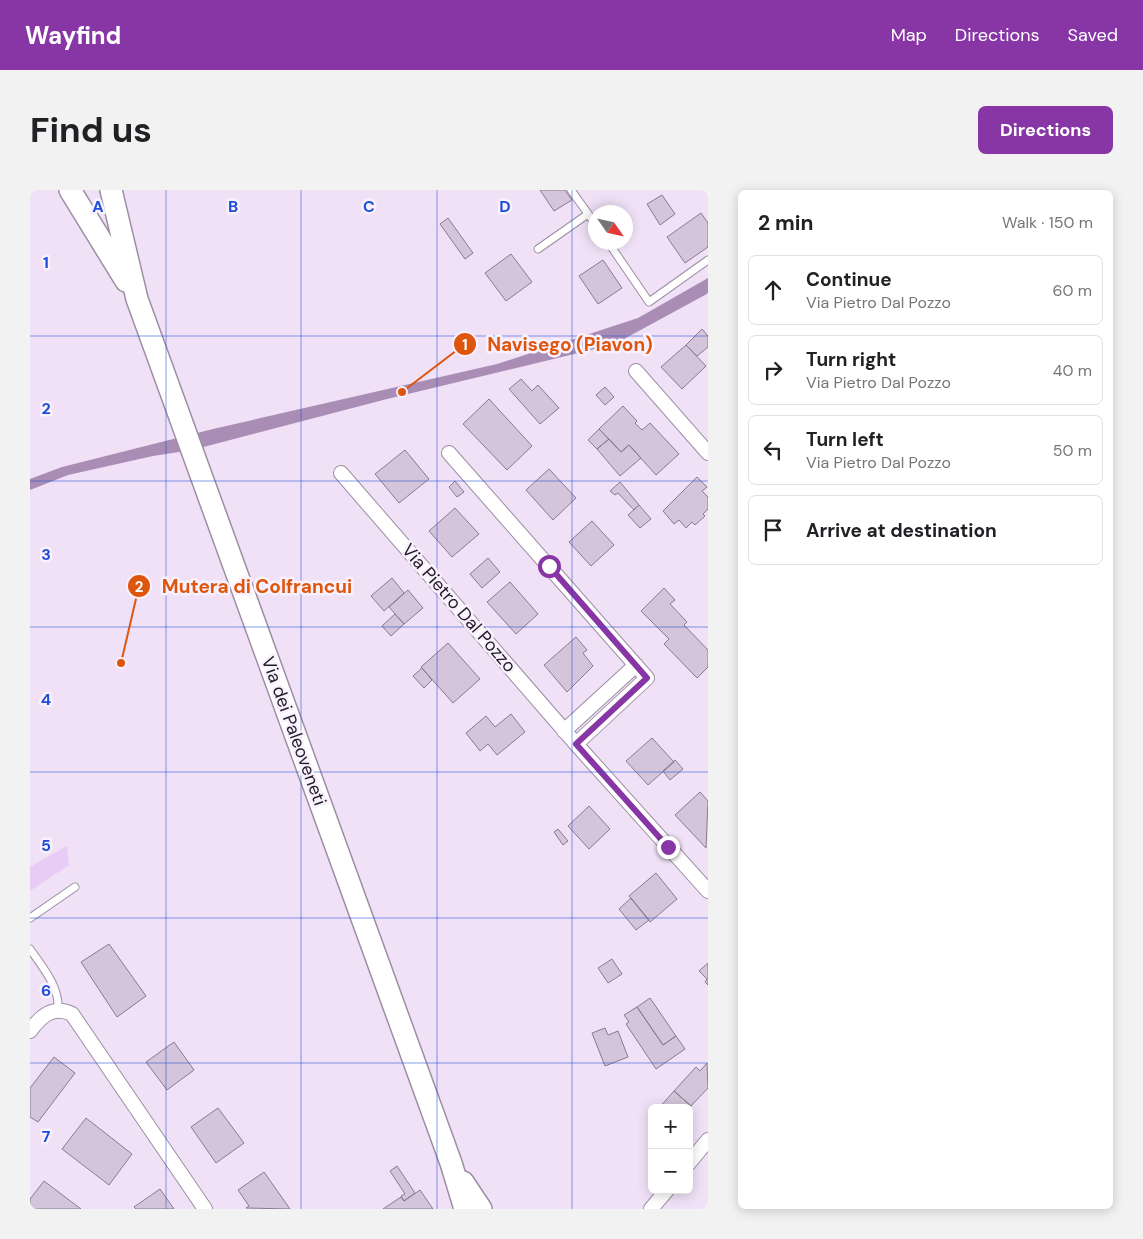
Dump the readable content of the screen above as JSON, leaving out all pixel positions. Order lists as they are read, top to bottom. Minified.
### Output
{"streets":{"main road":["Via dei Paleoveneti"],"street":["Via Pietro Dal Pozzo"]},"places":["Navisego (Piavon)","Mutera di Colfrancui"],"north":"bottom right","page":{"header":"Wayfind","nav":["Map","Directions","Saved"],"buttons":"Directions","title":"Find us","heading":["2 min","Walk · 150 m"],"list":[["Continue","Via Pietro Dal Pozzo","60 m"],["Turn right","Via Pietro Dal Pozzo","40 m"],["Turn left","Via Pietro Dal Pozzo","50 m"],"Arrive at destination"],"map_buttons":["+","−"]},"grid":{"columns":["A","B","C","D"],"rows":["1","2","3","4","5","6","7"]}}
